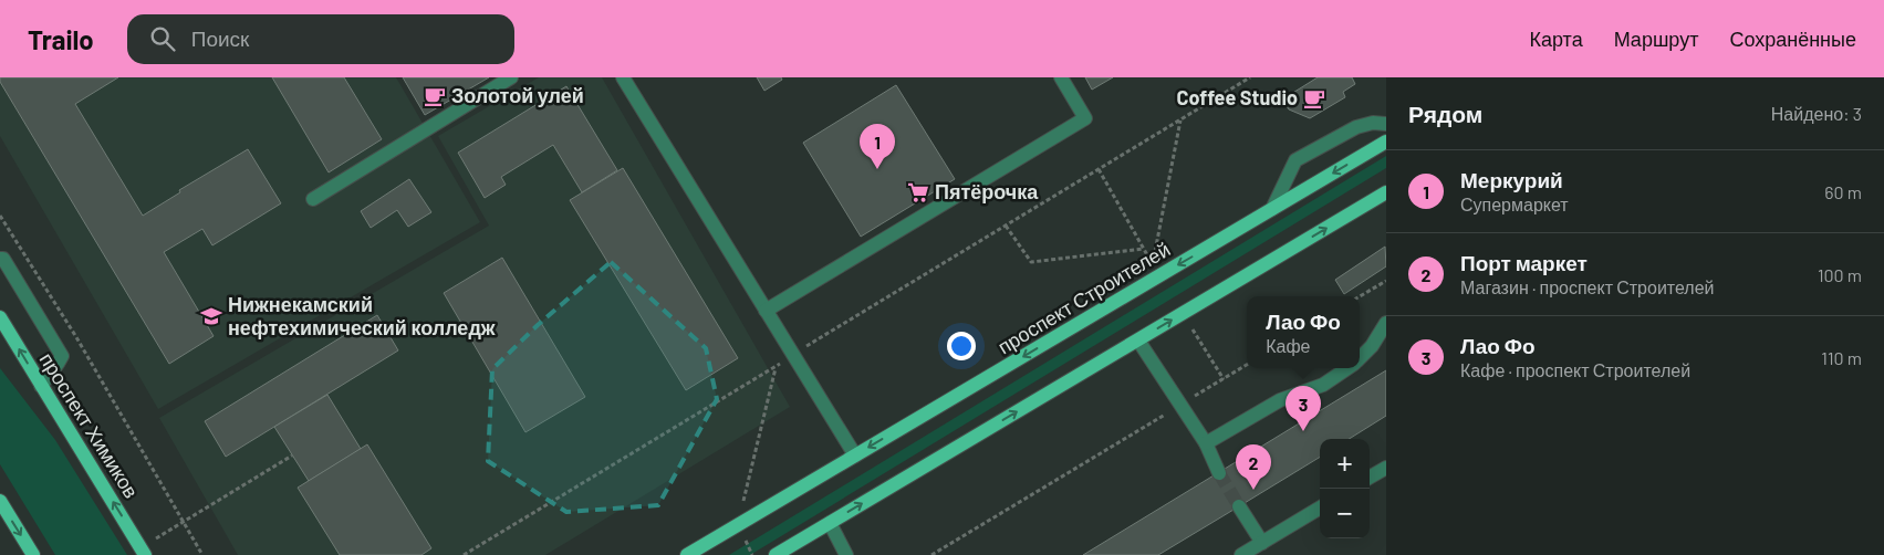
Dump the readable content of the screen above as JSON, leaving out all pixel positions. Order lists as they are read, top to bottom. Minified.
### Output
{"streets":{"main road":["проспект Строителей","проспект Химиков"]},"one_way":["проспект Химиков"],"places":{"cafe":["Золотой улей","Coffee Studio"],"supermarket":["Пятёрочка"],"school or university":["Нижнекамский нефтехимический колледж"]},"page":{"header":"Trailo","search":"Поиск","nav":["Карта","Маршрут","Сохранённые"],"heading":["Рядом","Найдено: 3"],"pins":["1","3","2"],"list":[{"mark":"1","name":"Меркурий","note":"Супермаркет","value":"60 m"},{"mark":"2","name":"Порт маркет","note":"Магазин · проспект Строителей","value":"100 m"},{"mark":"3","name":"Лао Фо","note":"Кафе · проспект Строителей","value":"110 m"}],"popup":["Лао Фо","Кафе"],"map_buttons":["+","−"]}}
